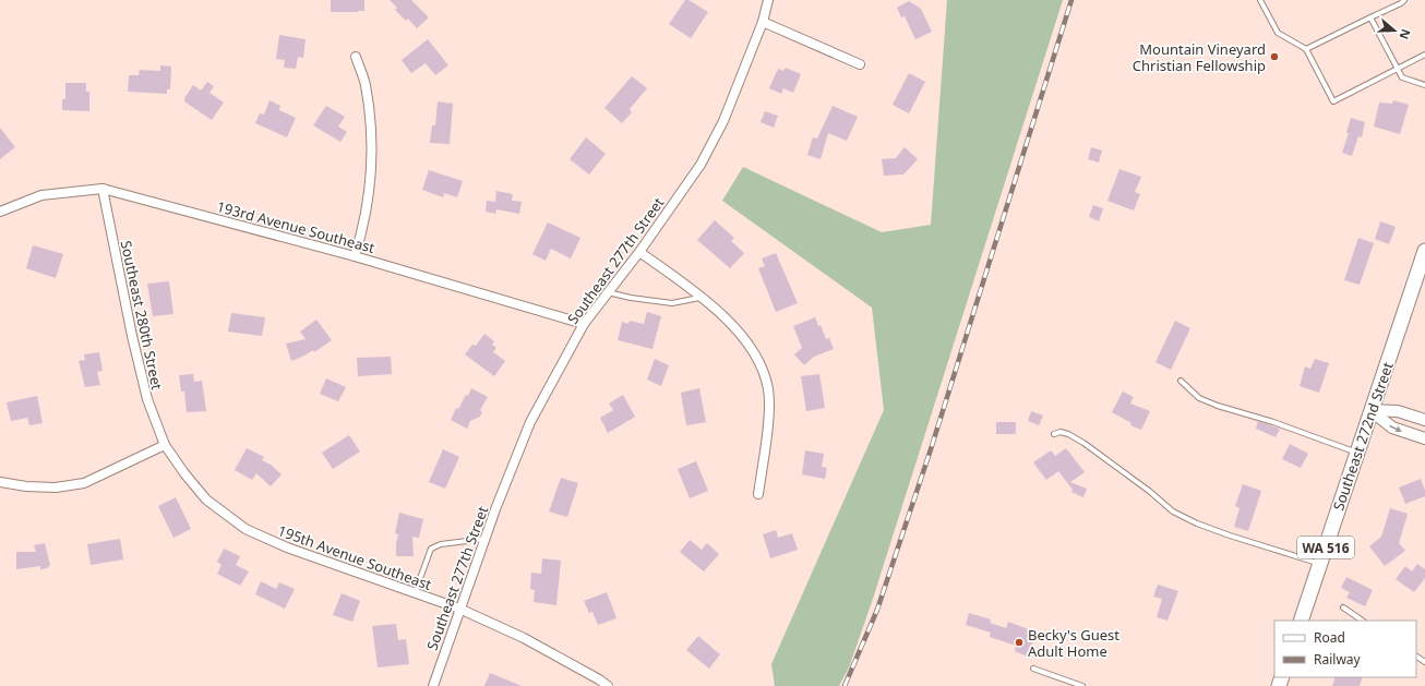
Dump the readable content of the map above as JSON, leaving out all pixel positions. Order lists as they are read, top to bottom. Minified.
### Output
{"streets":{"main road":["Southeast 272nd Street","WA 516"],"street":["193rd Avenue Southeast","Southeast 277th Street","Southeast 280th Street","195th Avenue Southeast"]},"crossings":[["193rd Avenue Southeast","Southeast 277th Street"],["193rd Avenue Southeast","Southeast 280th Street"],["Southeast 277th Street","195th Avenue Southeast"],["Southeast 280th Street","195th Avenue Southeast"]],"places":["Mountain Vineyard Christian Fellowship","Becky's Guest Adult Home"],"legend":["Road","Railway"],"north":"right"}
